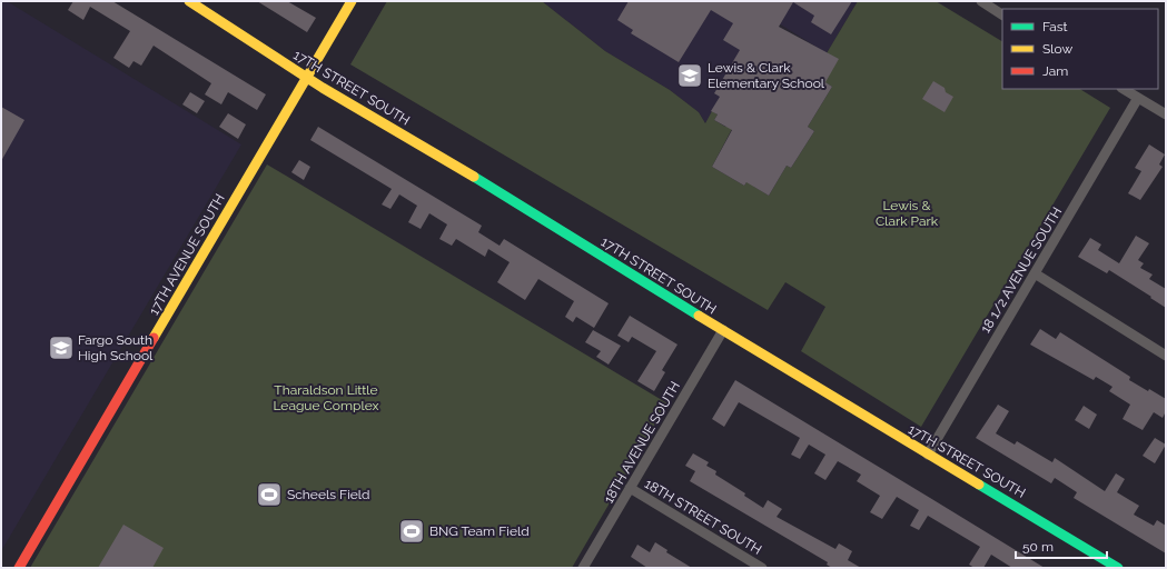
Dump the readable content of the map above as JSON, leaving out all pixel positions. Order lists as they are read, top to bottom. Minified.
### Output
{"streets":{"street":["17TH STREET SOUTH","17TH AVENUE SOUTH","18 1/2 AVENUE SOUTH","18TH AVENUE SOUTH","18TH STREET SOUTH"]},"crossings":[["17TH STREET SOUTH","17TH AVENUE SOUTH"],["17TH STREET SOUTH","18 1/2 AVENUE SOUTH"],["17TH STREET SOUTH","18TH AVENUE SOUTH"],["18TH AVENUE SOUTH","18TH STREET SOUTH"]],"parks":["Lewis & Clark Park","Tharaldson Little League Complex"],"places":{"school or university":["Lewis & Clark Elementary School","Fargo South High School"],"sports":["Scheels Field","BNG Team Field"]},"legend":["Fast","Slow","Jam"],"scale_bar":"50 m"}
